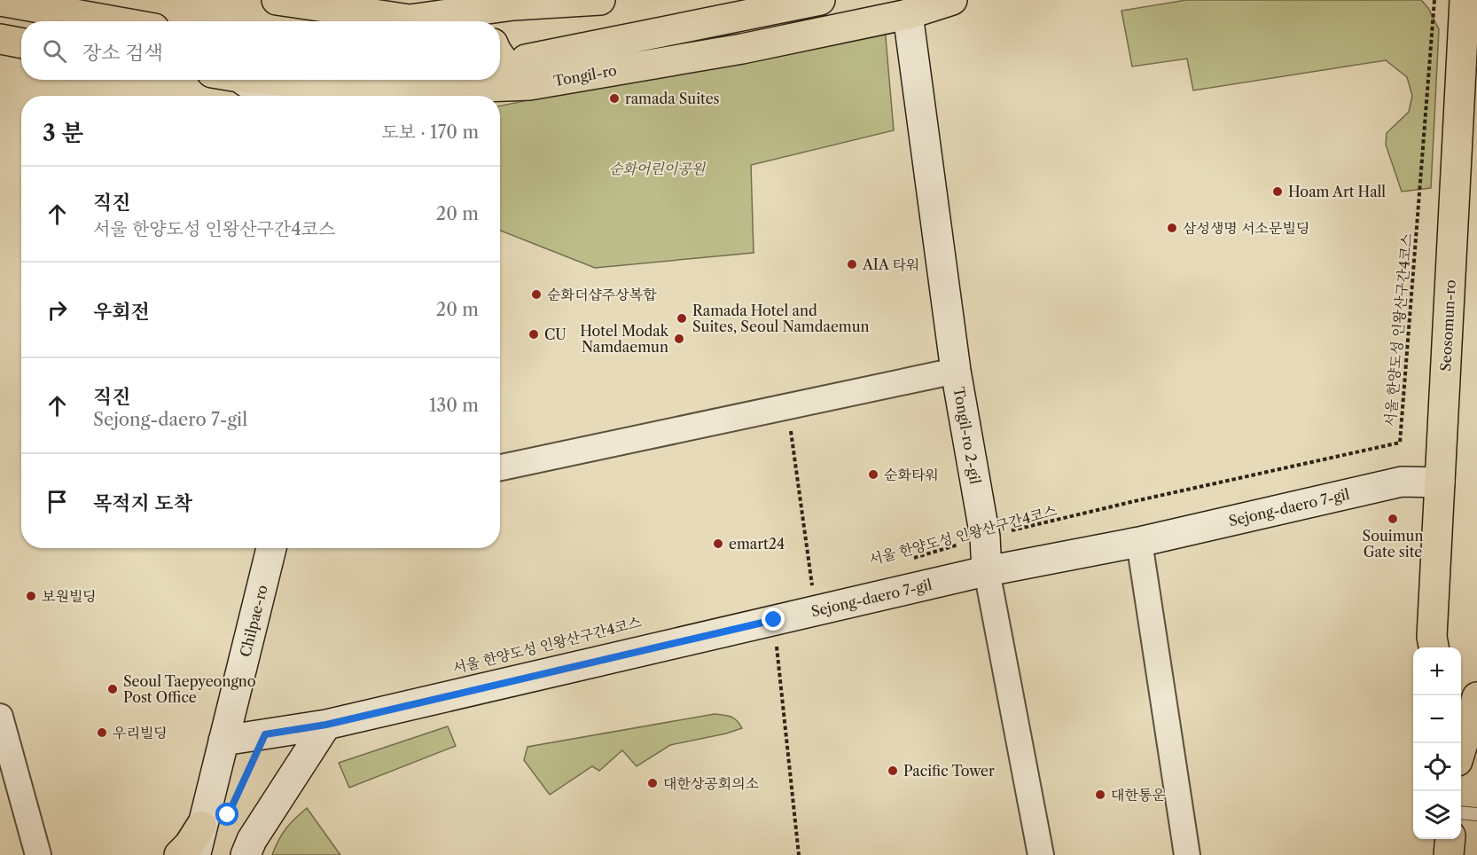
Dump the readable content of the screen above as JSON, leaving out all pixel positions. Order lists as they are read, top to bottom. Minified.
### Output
{"streets":{"main road":["Tongil-ro","Seosomun-ro"],"street":["Tongil-ro 2-gil","Sejong-daero 7-gil","Chilpae-ro"],"path":["서울 한양도성 인왕산구간4코스"]},"crossings":[["Tongil-ro","Tongil-ro 2-gil"],["Seosomun-ro","Sejong-daero 7-gil"],["서울 한양도성 인왕산구간4코스","Tongil-ro 2-gil"],["Tongil-ro 2-gil","Sejong-daero 7-gil"],["Sejong-daero 7-gil","Chilpae-ro"]],"parks":["순화어린이공원"],"places":["ramada Suites","Hoam Art Hall","삼성생명 서소문빌딩","AIA 타워","순화더샵주상복합","Ramada Hotel and Suites, Seoul Namdaemun","CU","Hotel Modak Namdaemun","순화타워","Souimun Gate site","emart24","보원빌딩","Seoul Taepyeongno Post Office","우리빌딩","Pacific Tower","대한상공회의소","대한통운"],"page":{"search":"장소 검색","heading":["3 분","도보 · 170 m"],"list":[["직진","서울 한양도성 인왕산구간4코스","20 m"],["우회전","20 m"],["직진","Sejong-daero 7-gil","130 m"],"목적지 도착"],"map_buttons":["+","−"]}}
